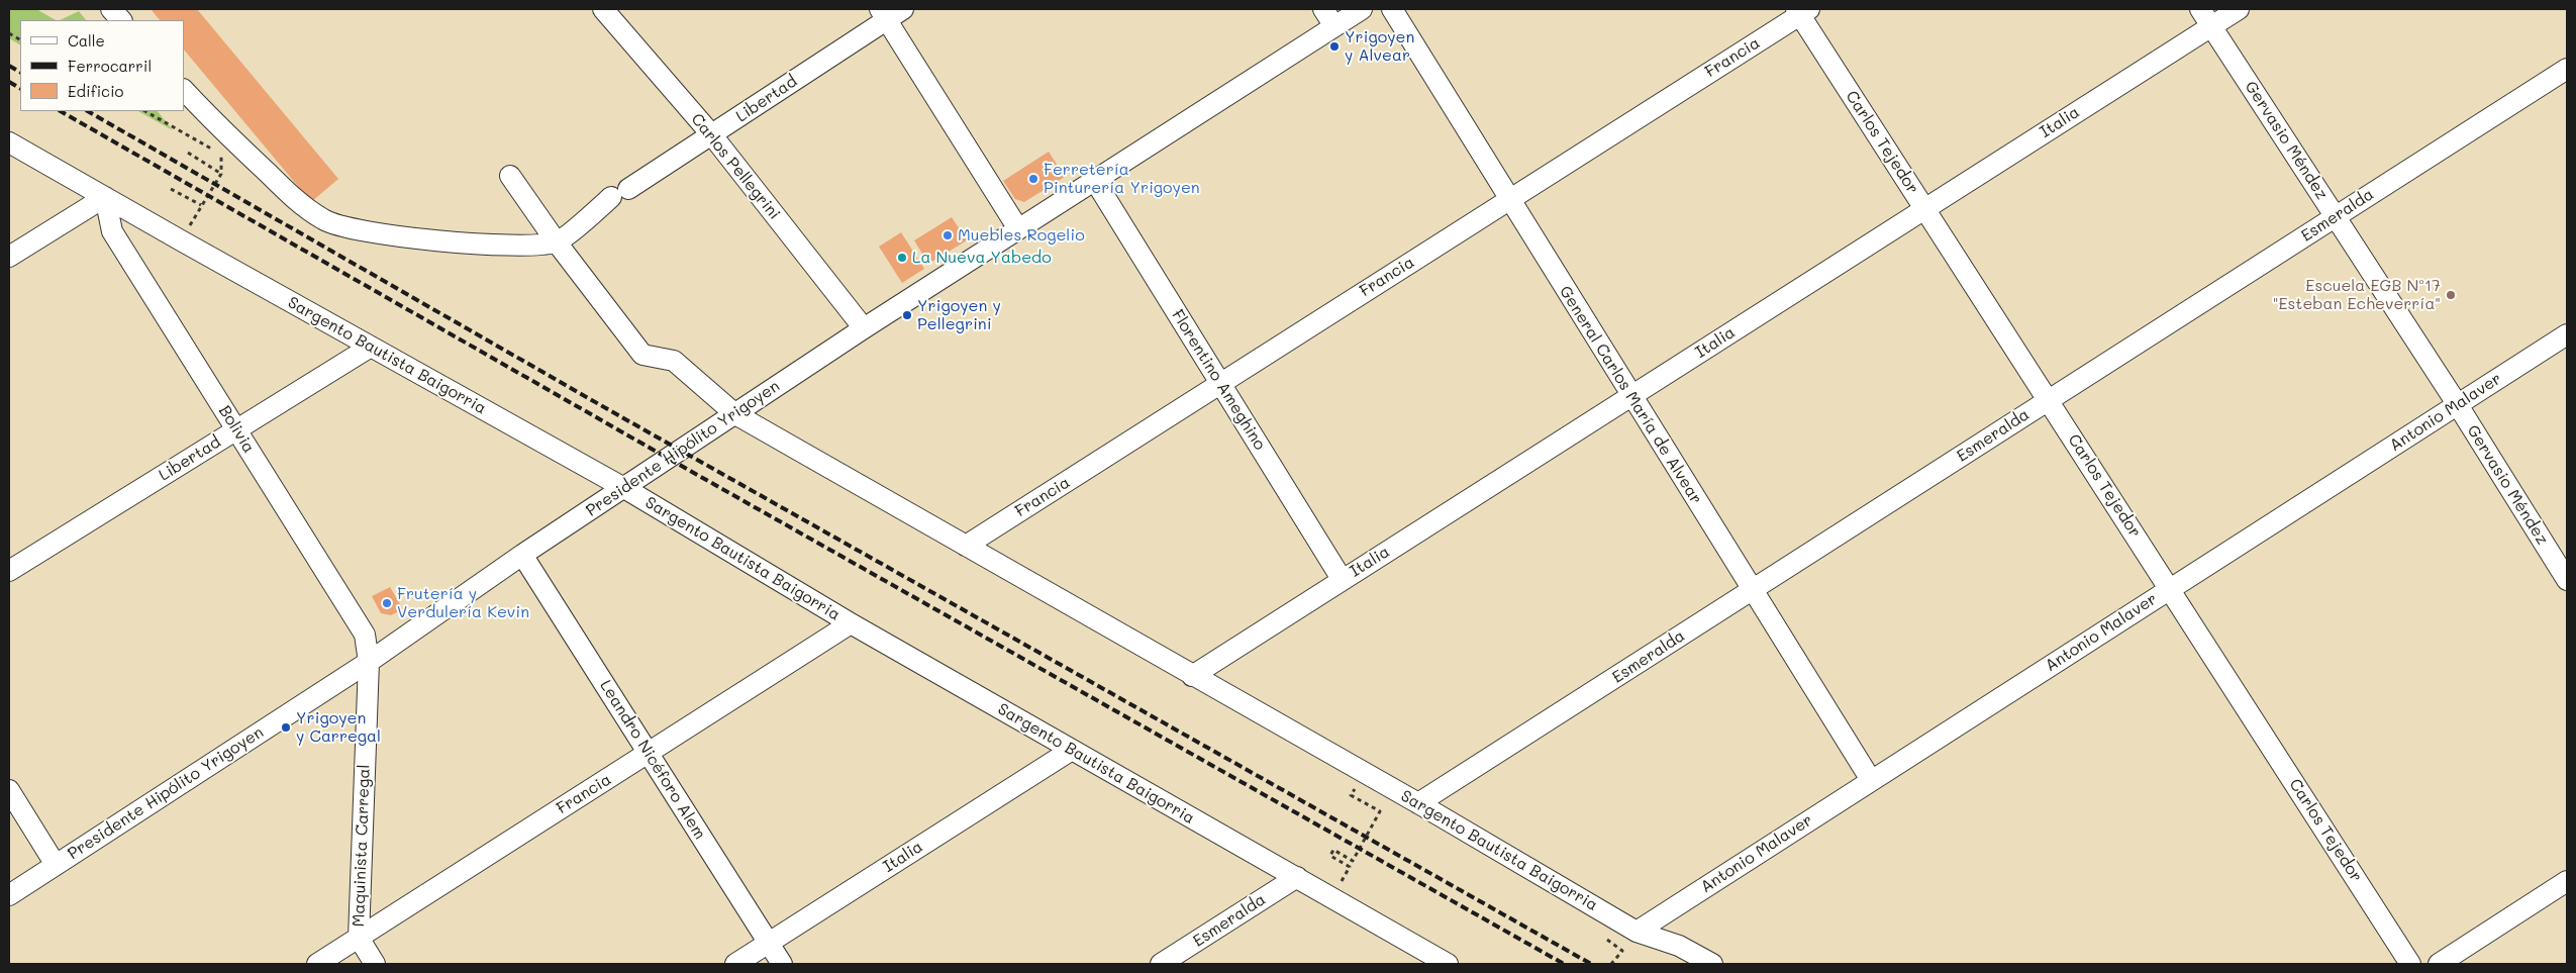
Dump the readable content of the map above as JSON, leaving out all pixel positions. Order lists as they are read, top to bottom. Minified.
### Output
{"streets":{"street":["Francia","Libertad","Italia","Gervasio Méndez","Carlos Tejedor","Carlos Pellegrini","Esmeralda","Sargento Bautista Baigorria","Florentino Ameghino","General Carlos María de Alvear","Antonio Malaver","Bolivia","Presidente Hipólito Yrigoyen","Leandro Nicéforo Alem","Maquinista Carregal"]},"crossings":[["Francia","Carlos Tejedor"],["Francia","Sargento Bautista Baigorria"],["Francia","Florentino Ameghino"],["Francia","General Carlos María de Alvear"],["Francia","Leandro Nicéforo Alem"],["Francia","Maquinista Carregal"],["Libertad","Carlos Pellegrini"],["Libertad","Sargento Bautista Baigorria"],["Libertad","Bolivia"],["Italia","Gervasio Méndez"],["Italia","Carlos Tejedor"],["Italia","Sargento Bautista Baigorria"],["Italia","Florentino Ameghino"],["Italia","General Carlos María de Alvear"],["Italia","Leandro Nicéforo Alem"],["Gervasio Méndez","Esmeralda"],["Gervasio Méndez","Antonio Malaver"],["Carlos Tejedor","Esmeralda"],["Carlos Tejedor","Antonio Malaver"],["Carlos Pellegrini","Presidente Hipólito Yrigoyen"],["Esmeralda","Sargento Bautista Baigorria"],["Esmeralda","General Carlos María de Alvear"],["Sargento Bautista Baigorria","Antonio Malaver"],["Sargento Bautista Baigorria","Bolivia"],["Sargento Bautista Baigorria","Presidente Hipólito Yrigoyen"],["Florentino Ameghino","Presidente Hipólito Yrigoyen"],["General Carlos María de Alvear","Antonio Malaver"],["Bolivia","Presidente Hipólito Yrigoyen"],["Bolivia","Maquinista Carregal"],["Presidente Hipólito Yrigoyen","Leandro Nicéforo Alem"],["Presidente Hipólito Yrigoyen","Maquinista Carregal"]],"places":["Yrigoyen y Alvear","Ferretería Pinturería Yrigoyen","Muebles Rogelio","La Nueva Yabedo","Escuela EGB Nº17 \"Esteban Echeverría\"","Yrigoyen y Pellegrini","Frutería y Verdulería Kevin","Yrigoyen y Carregal"],"legend":["Calle","Ferrocarril","Edificio"]}
